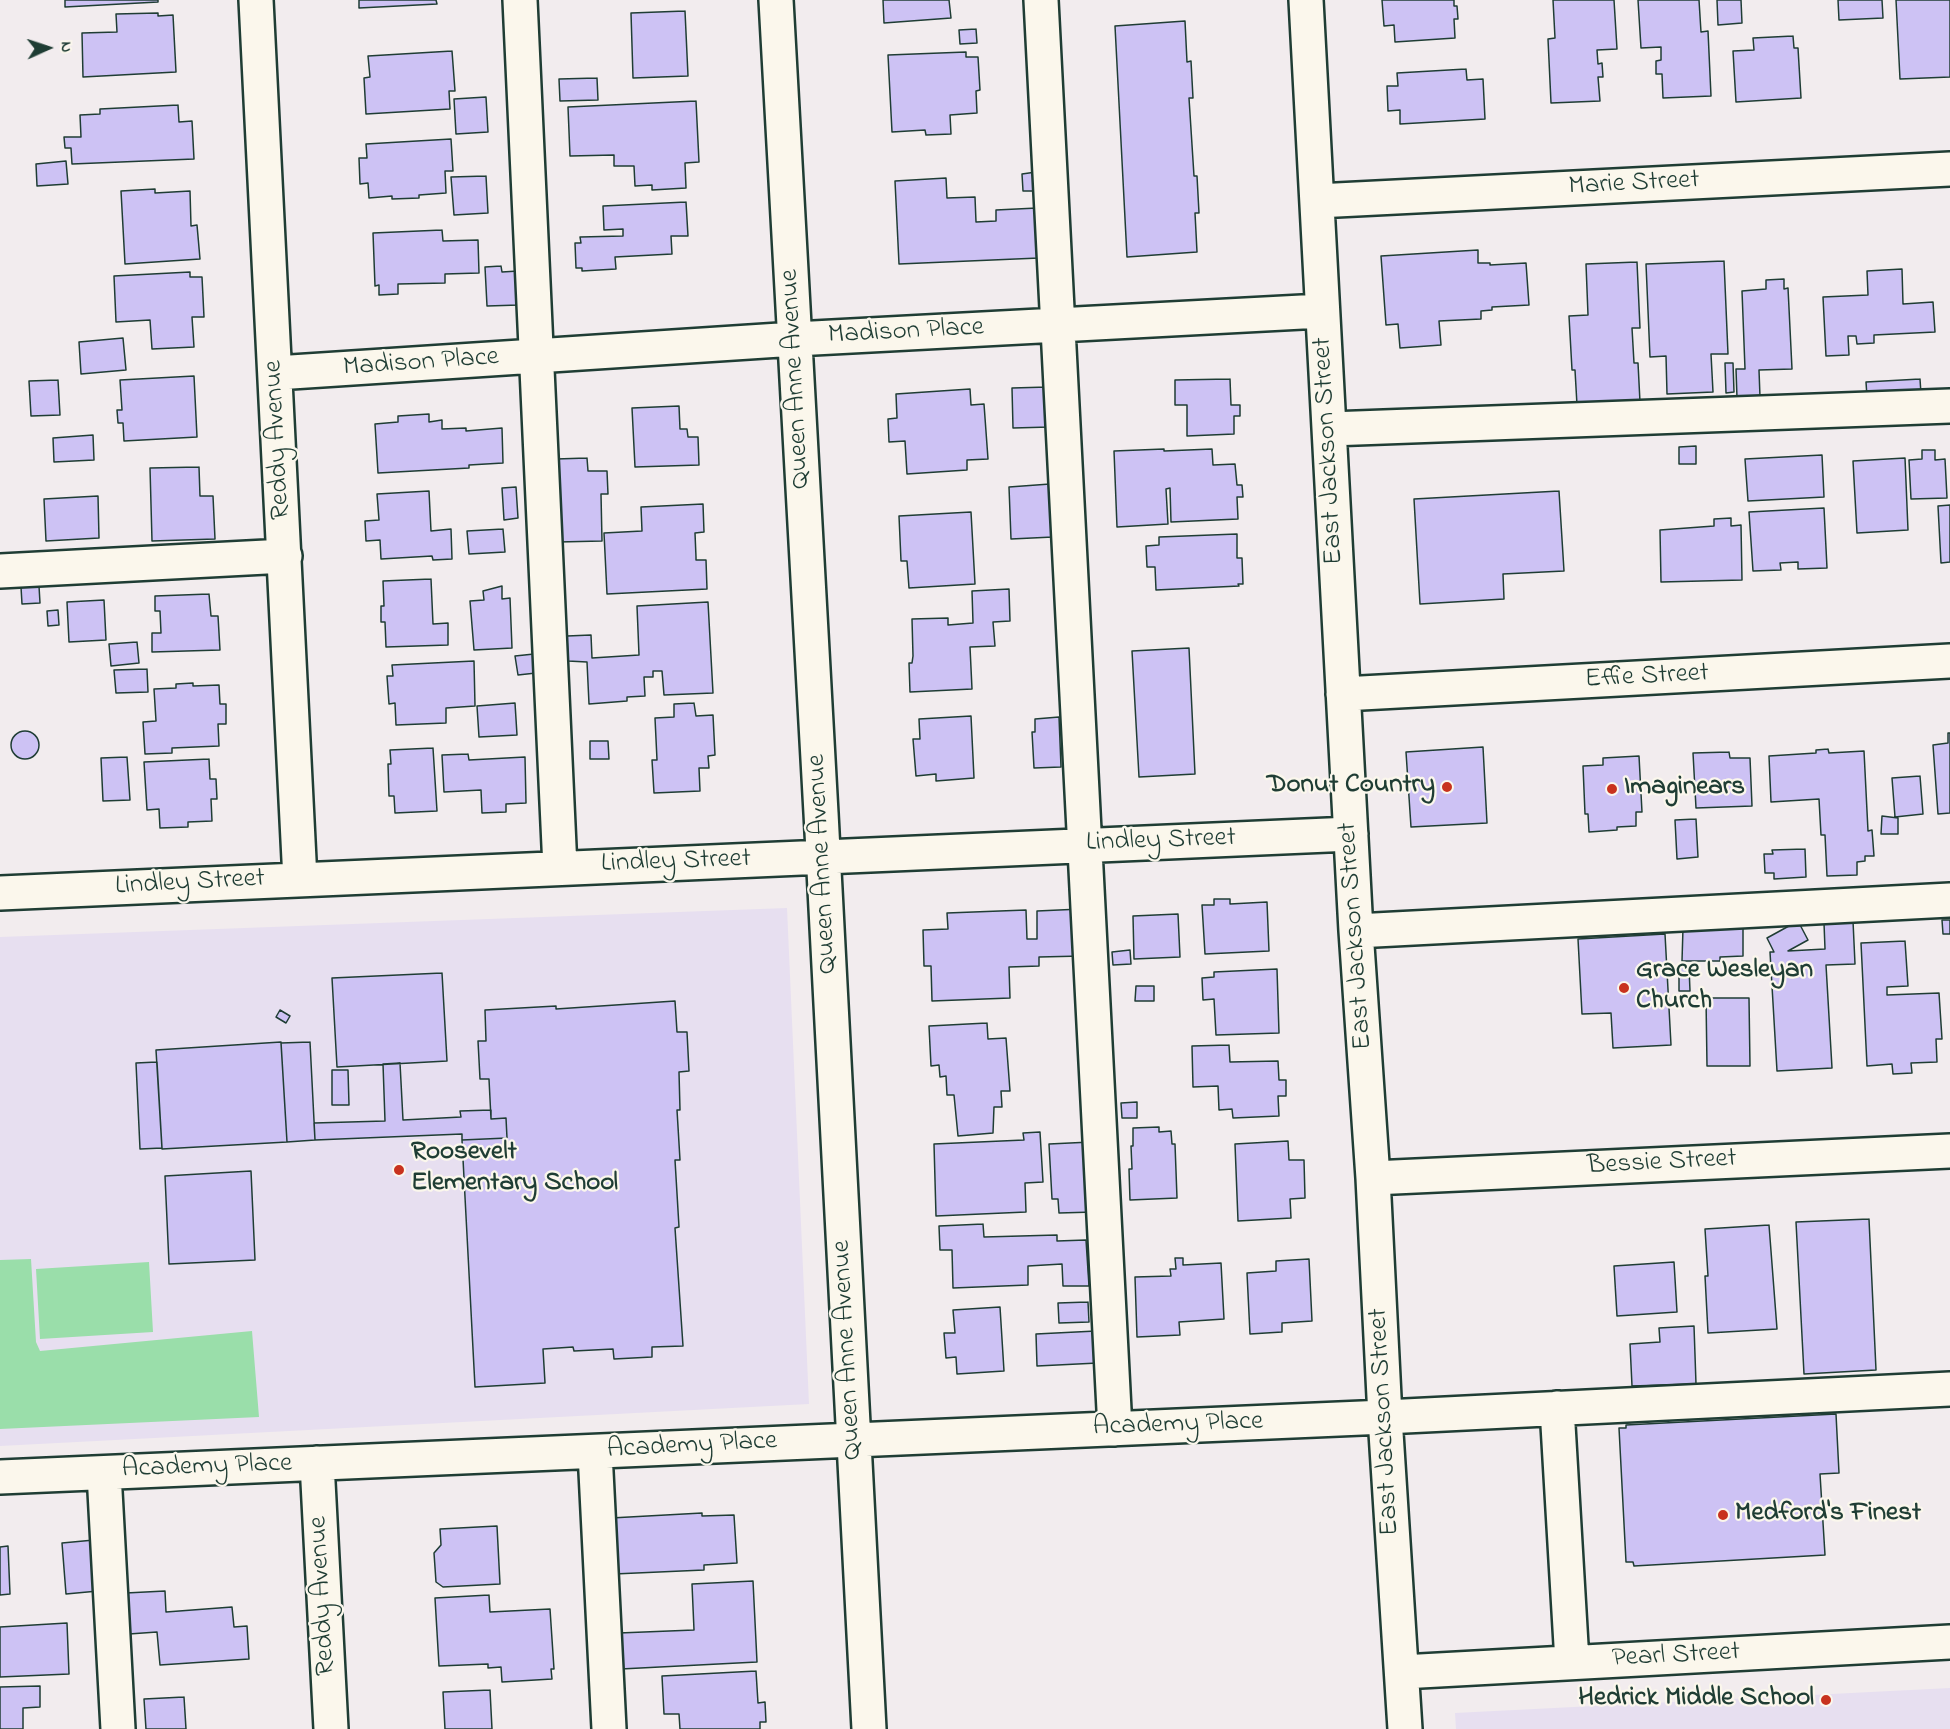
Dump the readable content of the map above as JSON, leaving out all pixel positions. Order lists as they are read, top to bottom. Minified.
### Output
{"streets":{"street":["Marie Street","Madison Place","Queen Anne Avenue","Reddy Avenue","East Jackson Street","Effie Street","Lindley Street","Bessie Street","Academy Place","Pearl Street"]},"crossings":[["Marie Street","East Jackson Street"],["Madison Place","Queen Anne Avenue"],["Madison Place","Reddy Avenue"],["Madison Place","East Jackson Street"],["Queen Anne Avenue","Lindley Street"],["Queen Anne Avenue","Academy Place"],["Reddy Avenue","Lindley Street"],["Reddy Avenue","Academy Place"],["East Jackson Street","Effie Street"],["East Jackson Street","Lindley Street"],["East Jackson Street","Bessie Street"],["East Jackson Street","Academy Place"],["East Jackson Street","Pearl Street"]],"places":["Donut Country","Imaginears","Grace Wesleyan Church","Roosevelt Elementary School","Medford's Finest","Hedrick Middle School"],"north":"right"}
